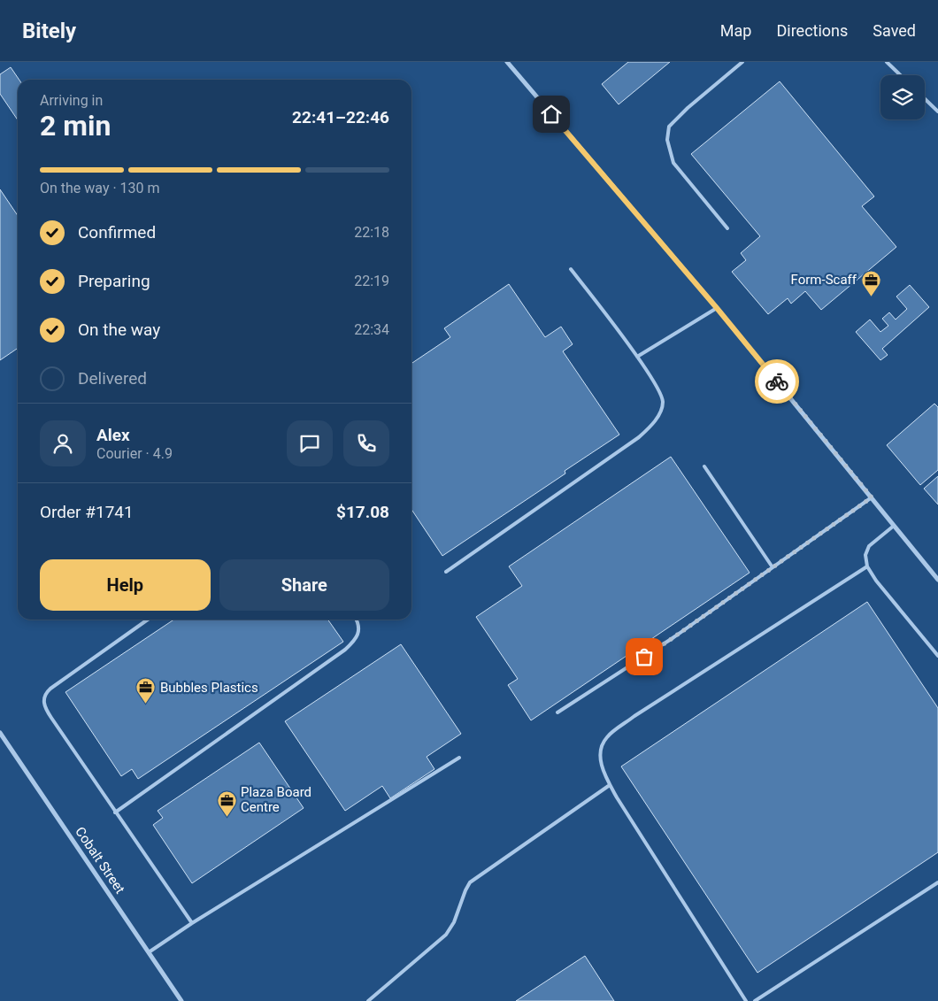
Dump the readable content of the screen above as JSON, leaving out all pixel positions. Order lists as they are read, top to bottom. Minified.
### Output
{"streets":{"street":["Cobalt Street"]},"places":{"office":["Form-Scaff","Bubbles Plastics","Plaza Board Centre"]},"page":{"header":"Bitely","nav":["Map","Directions","Saved"],"heading":["2 min","Arriving in","22:41–22:46"],"panel":["Alex","Courier · 4.9","Order #1741","$17.08"],"bar":"On the way · 130 m","list":[["Confirmed","22:18"],["Preparing","22:19"],["On the way","22:34"],"Delivered"],"buttons":["Help","Share"]}}
